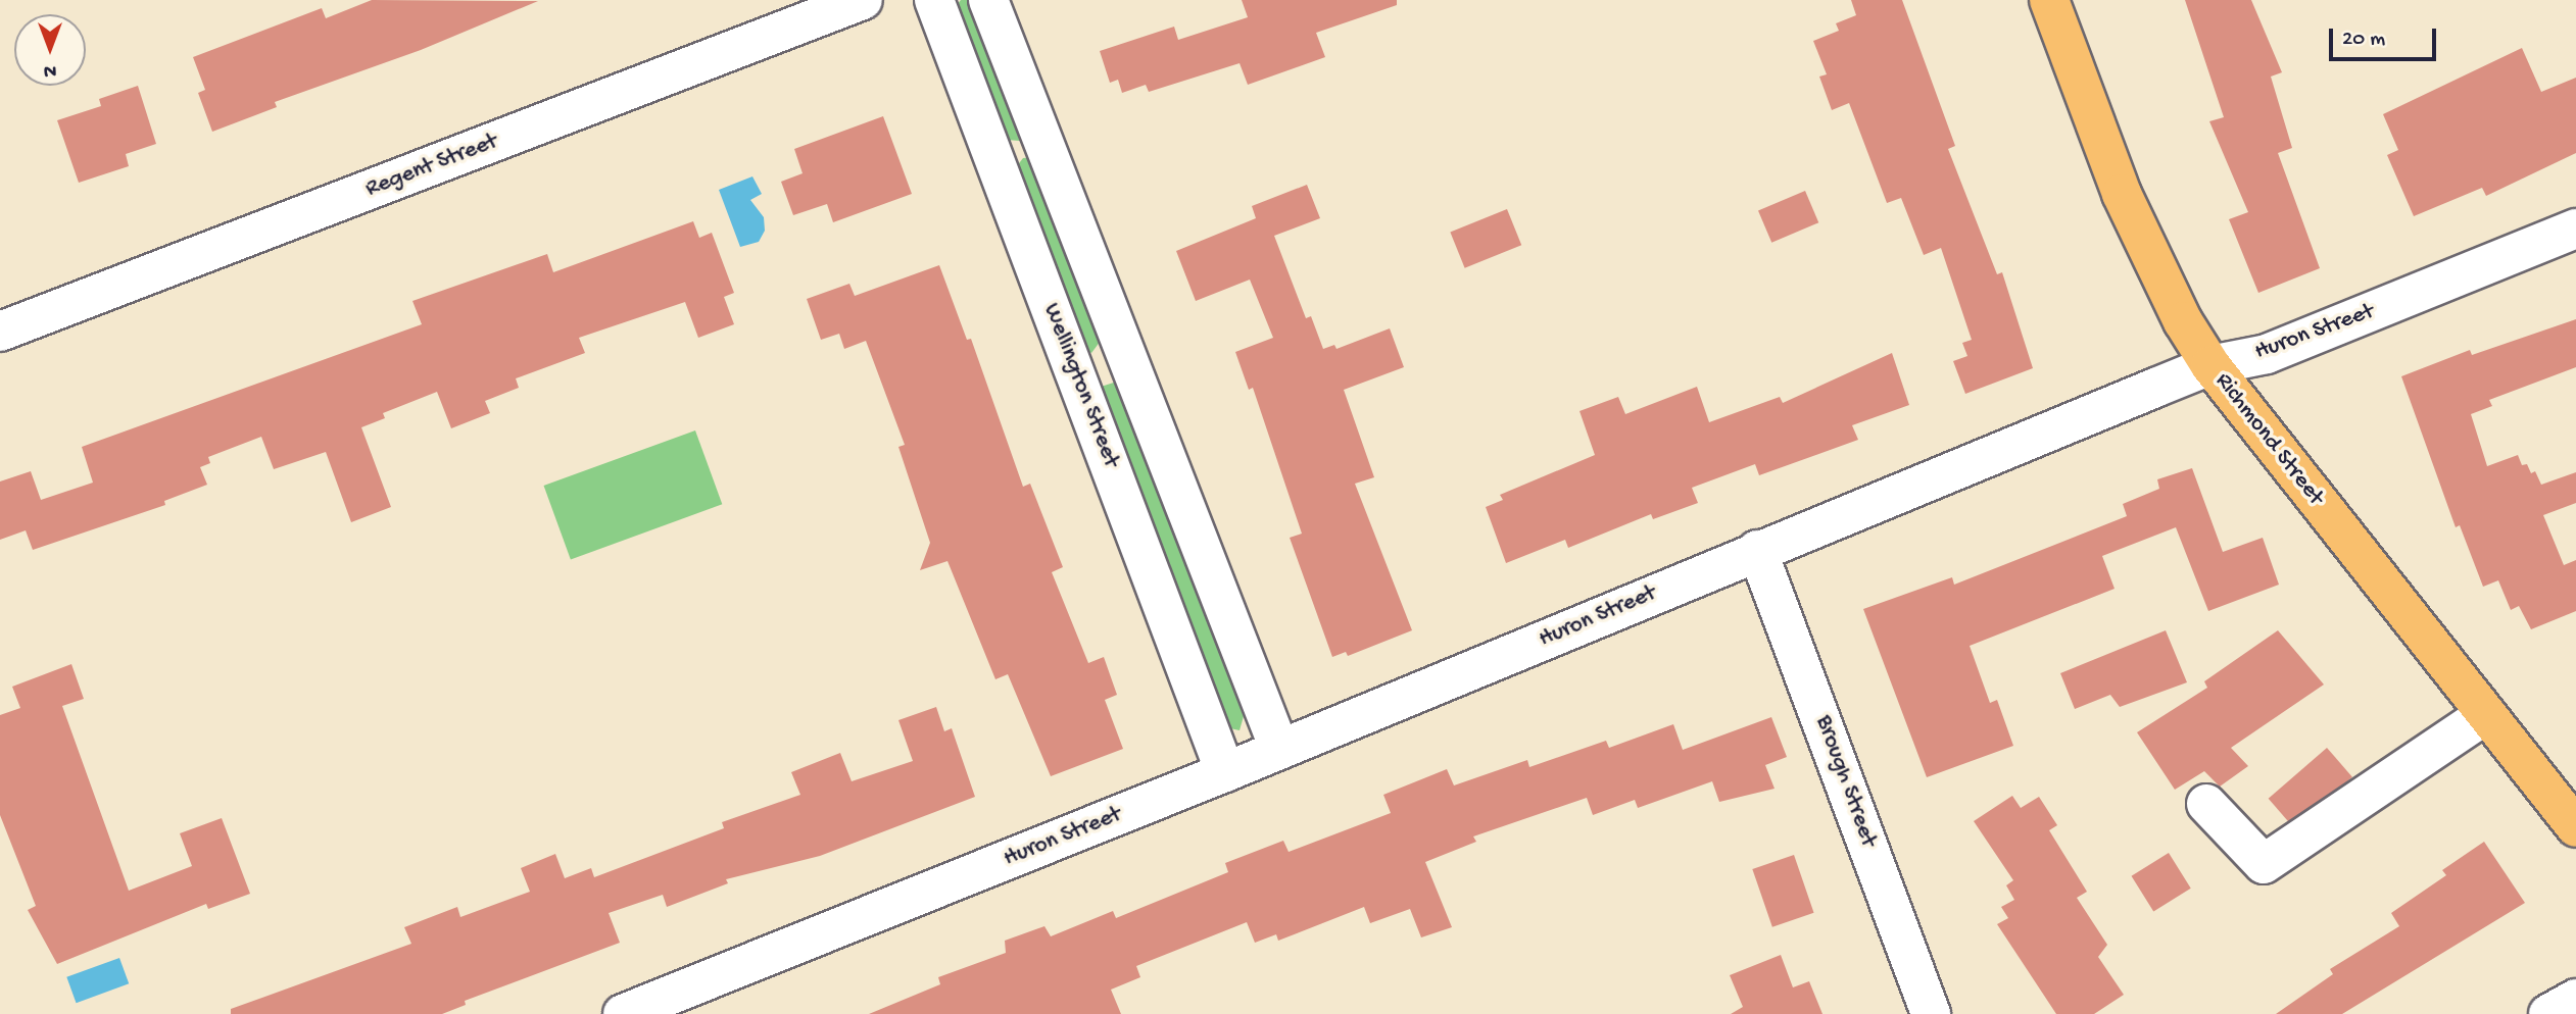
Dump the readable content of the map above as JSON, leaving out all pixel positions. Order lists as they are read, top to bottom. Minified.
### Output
{"streets":{"main road":["Richmond Street"],"street":["Regent Street","Huron Street","Wellington Street","Brough Street"]},"crossings":[["Huron Street","Wellington Street"],["Huron Street","Richmond Street"],["Huron Street","Brough Street"]],"scale_bar":"20 m","north":"bottom"}
